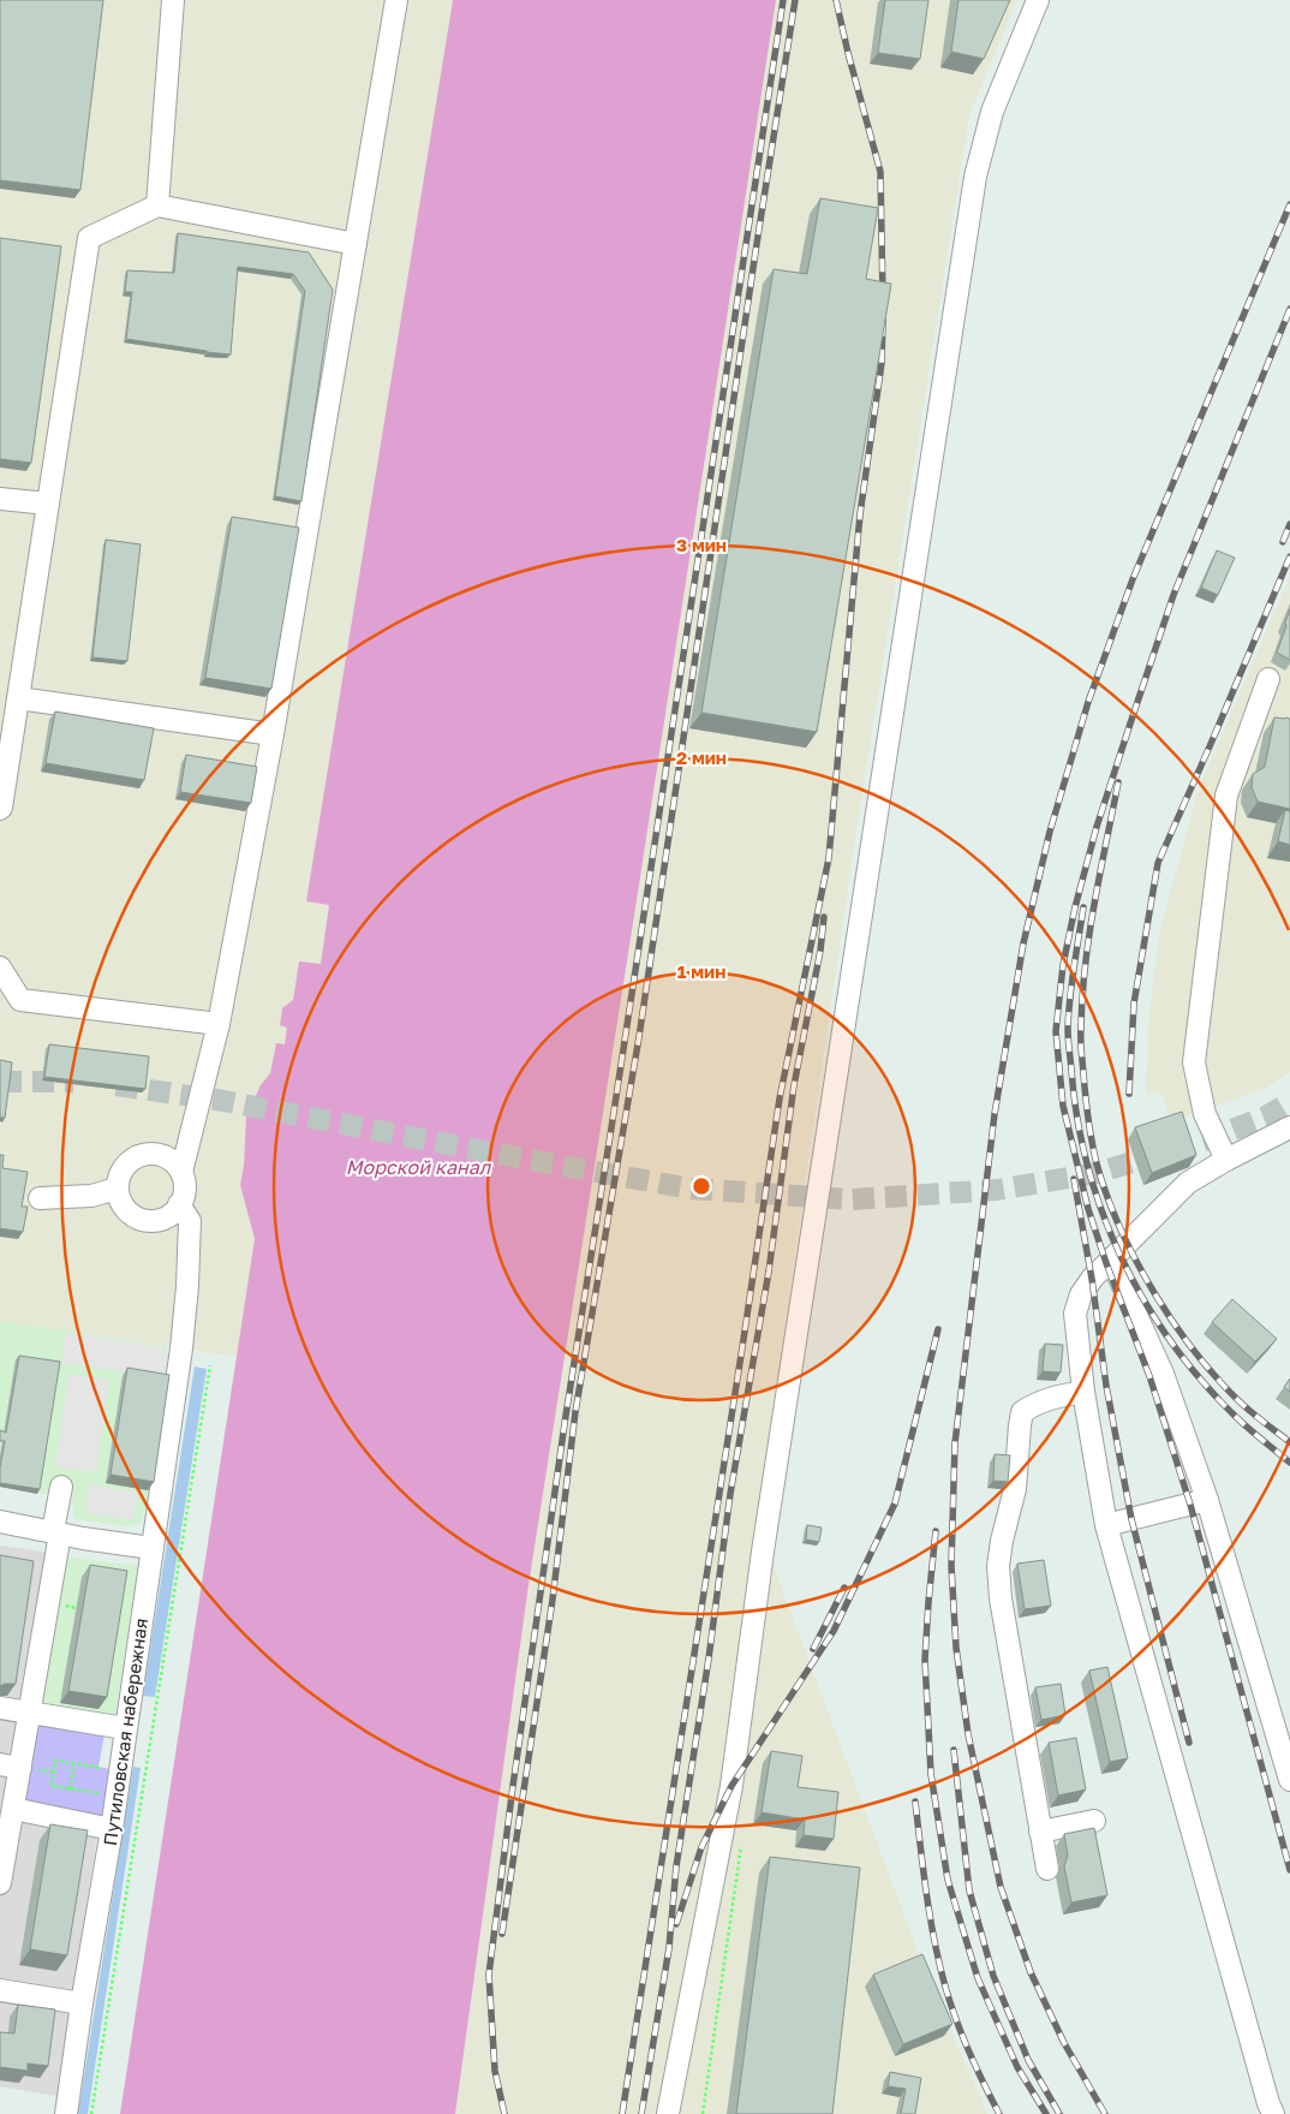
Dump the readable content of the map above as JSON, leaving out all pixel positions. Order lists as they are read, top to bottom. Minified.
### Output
{"streets":{"street":["Путиловская набережная"]},"water":["Морской канал"],"rings":["3 мин","2 мин","1 мин"]}
